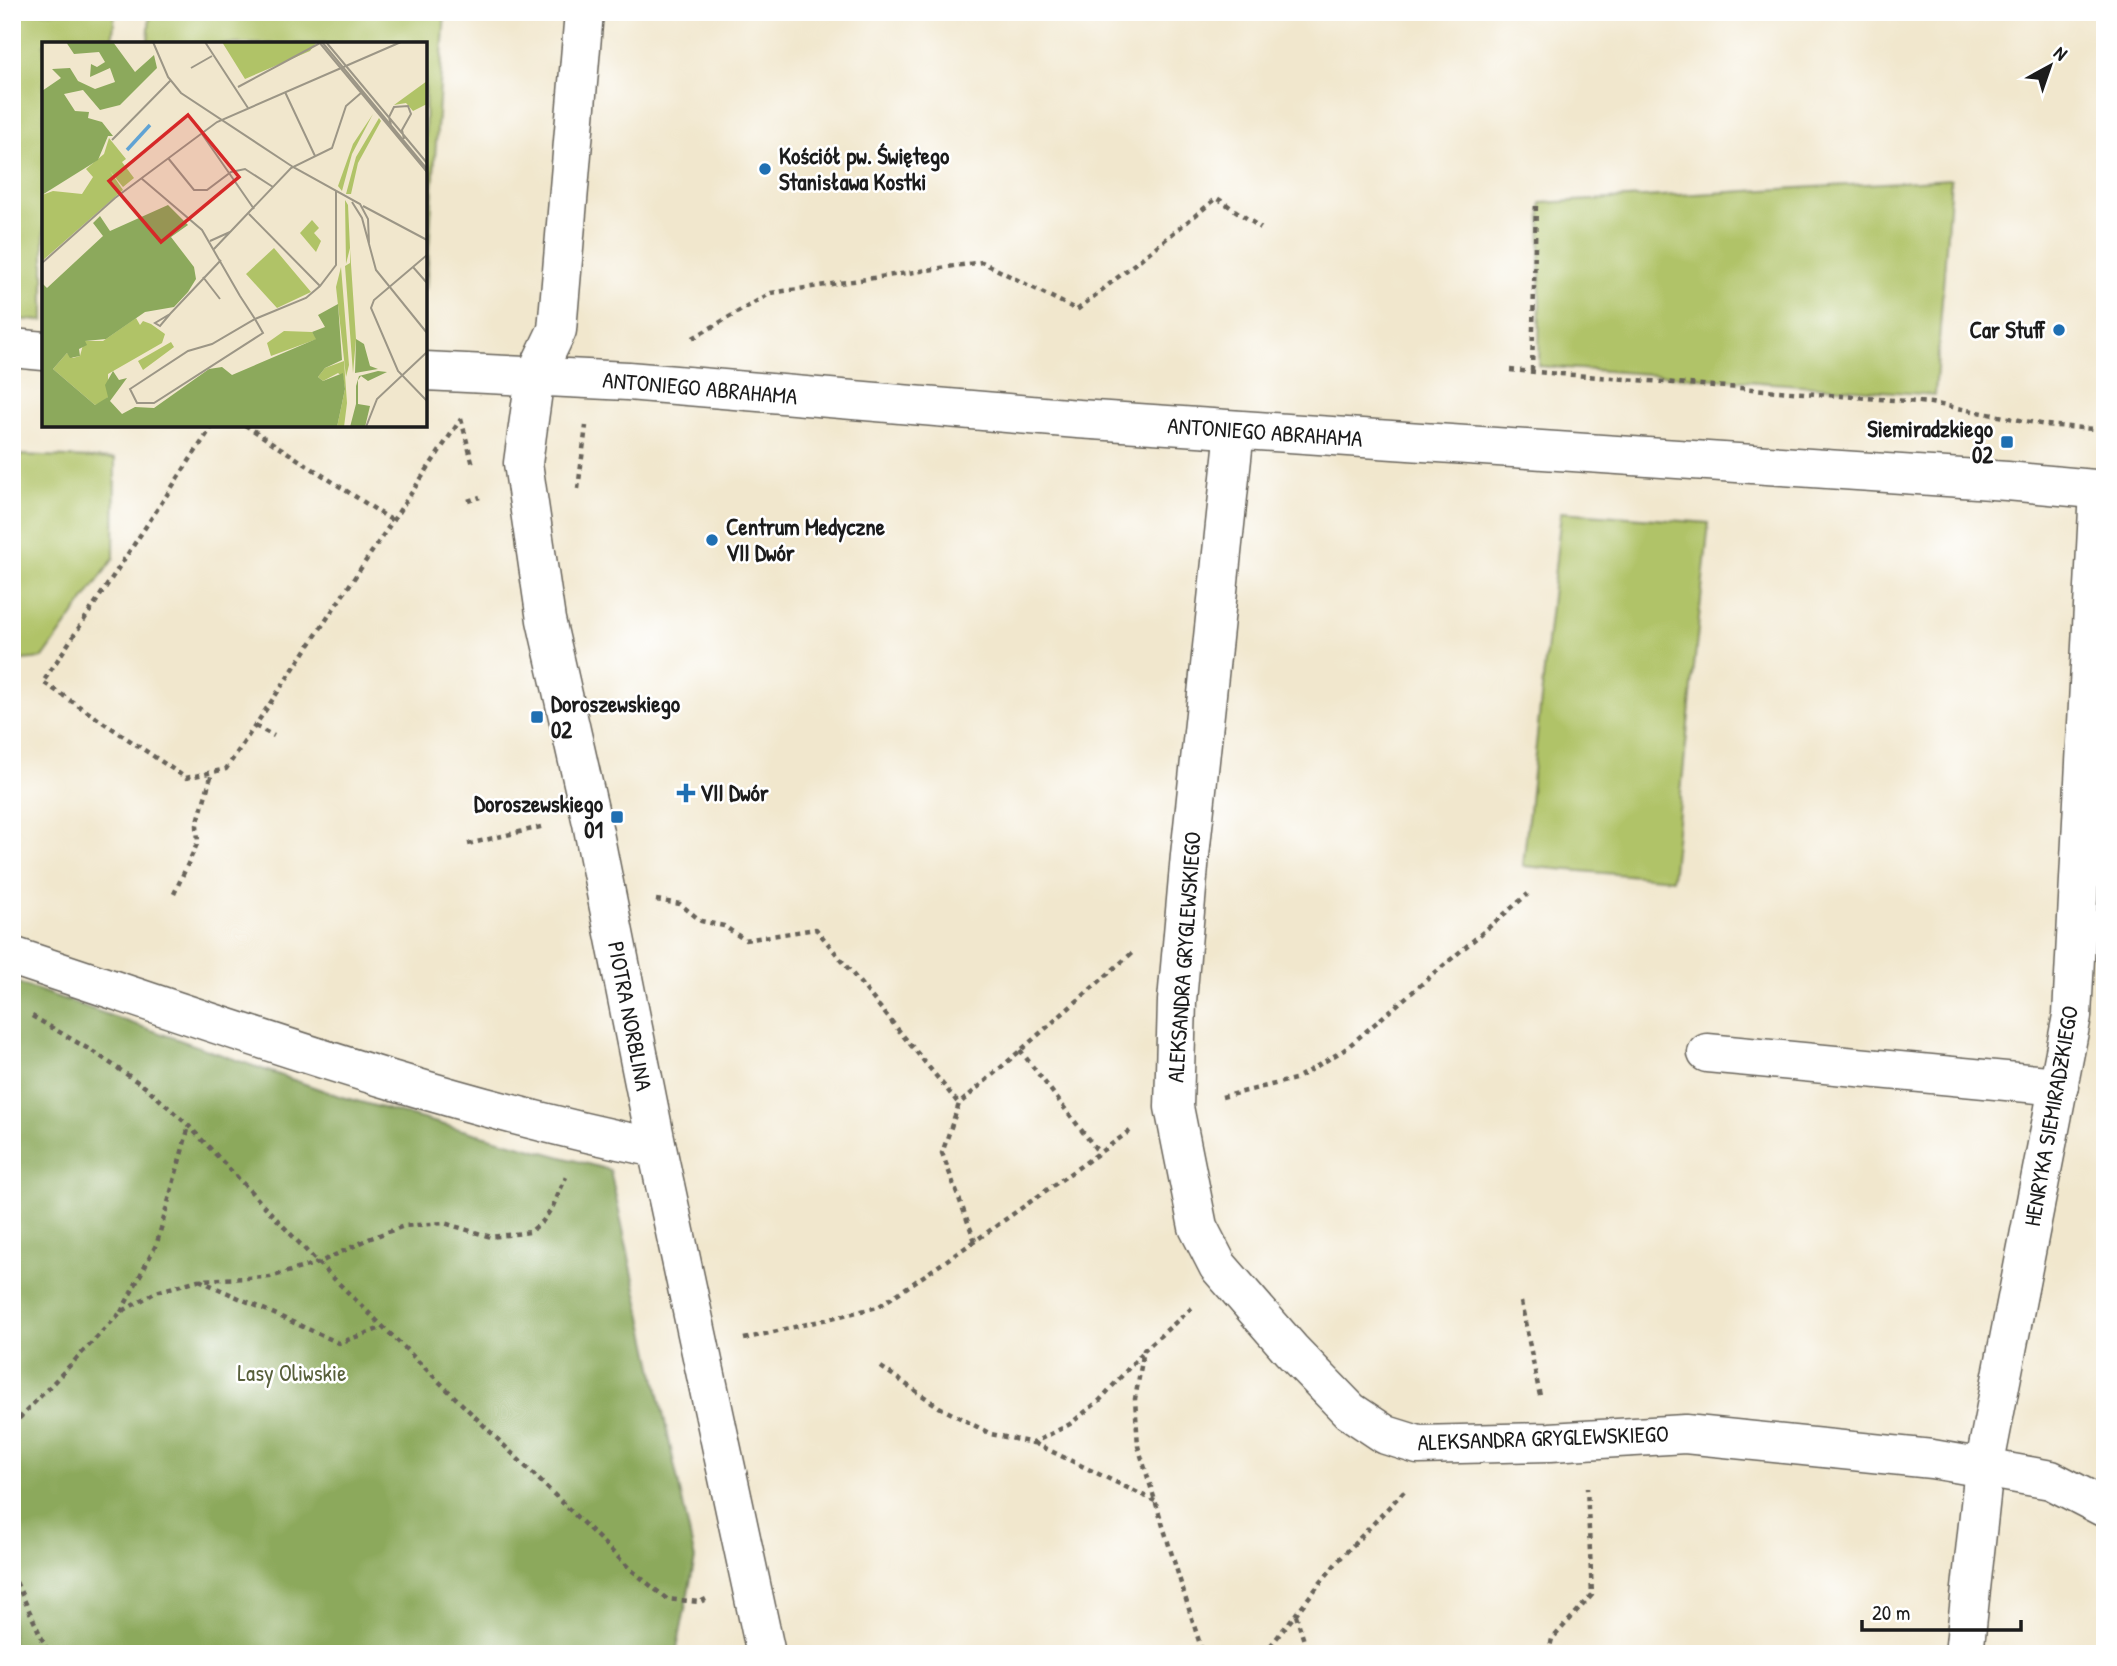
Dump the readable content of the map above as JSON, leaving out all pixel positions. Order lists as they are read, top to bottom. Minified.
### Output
{"streets":{"street":["ANTONIEGO ABRAHAMA","ALEKSANDRA GRYGLEWSKIEGO","PIOTRA NORBLINA","HENRYKA SIEMIRADZKIEGO"]},"crossings":[["ANTONIEGO ABRAHAMA","ALEKSANDRA GRYGLEWSKIEGO"],["ANTONIEGO ABRAHAMA","PIOTRA NORBLINA"],["ANTONIEGO ABRAHAMA","HENRYKA SIEMIRADZKIEGO"],["ALEKSANDRA GRYGLEWSKIEGO","HENRYKA SIEMIRADZKIEGO"]],"parks":["Lasy Oliwskie"],"places":{"other":["Kościół pw. Świętego Stanisława Kostki","Car Stuff","Centrum Medyczne VII Dwór"],"transit":["Siemiradzkiego 02","Doroszewskiego 02","Doroszewskiego 01"],"health":["VII Dwór"]},"scale_bar":"20 m","north":"top right"}
